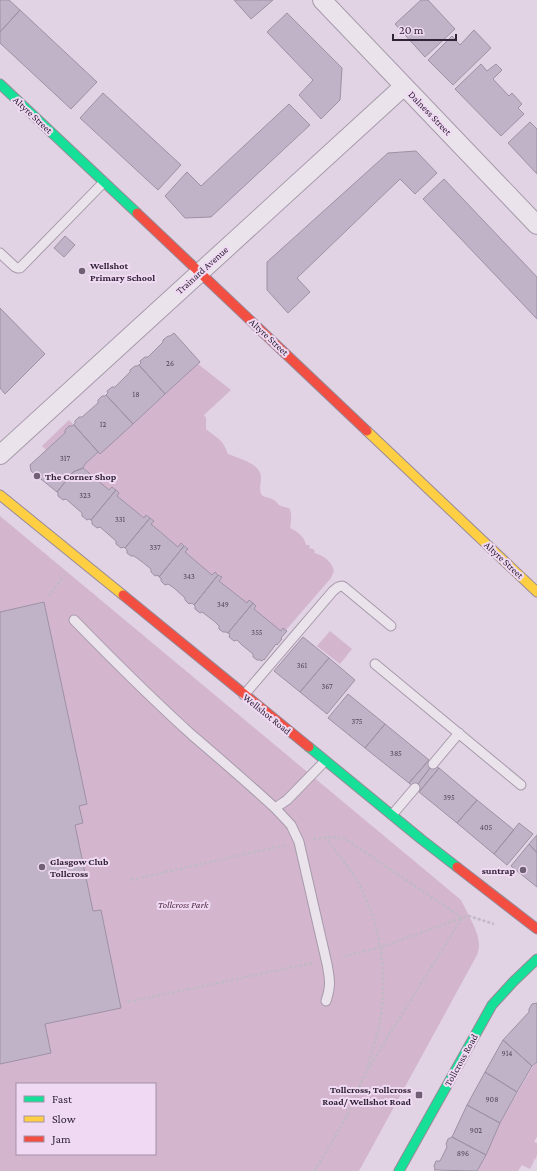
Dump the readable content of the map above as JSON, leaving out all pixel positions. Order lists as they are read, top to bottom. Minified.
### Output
{"streets":{"street":["Dalness Street","Altyre Street","Trainard Avenue","Wellshot Road","Tollcross Road"]},"crossings":[["Dalness Street","Trainard Avenue"],["Altyre Street","Trainard Avenue"]],"parks":["Tollcross Park"],"places":{"other":["Wellshot Primary School","The Corner Shop","Glasgow Club Tollcross","suntrap"],"transit":["Tollcross, Tollcross Road/ Wellshot Road"]},"house_numbers":["26","18","12","317","323","331","337","343","349","355","361","367","375","385","395","405","914","908","902","896"],"legend":["Fast","Slow","Jam"],"scale_bar":"20 m"}
